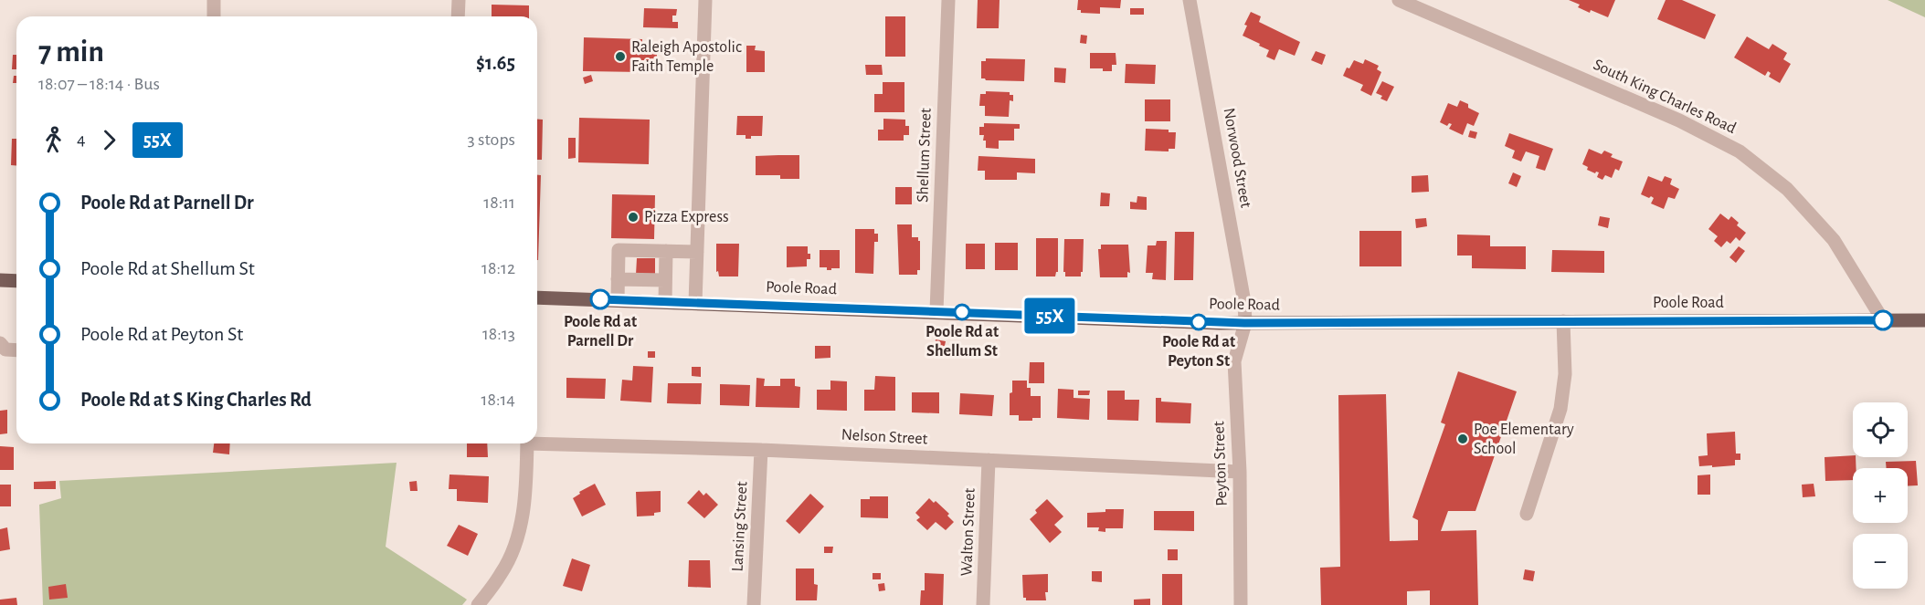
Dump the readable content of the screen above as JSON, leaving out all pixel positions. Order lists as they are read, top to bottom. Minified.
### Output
{"streets":{"main road":["Poole Road"],"street":["South King Charles Road","Shellum Street","Norwood Street","Nelson Street","Peyton Street","Lansing Street","Walton Street"]},"crossings":[["South King Charles Road","Poole Road"],["Shellum Street","Poole Road"],["Norwood Street","Poole Road"],["Norwood Street","Peyton Street"],["Poole Road","Peyton Street"],["Nelson Street","Peyton Street"],["Nelson Street","Lansing Street"],["Nelson Street","Walton Street"]],"places":["Raleigh Apostolic Faith Temple","Pizza Express","Poole Rd at Parnell Dr","Poole Rd at Shellum St","Poole Rd at Peyton St","Poe Elementary School"],"lines":["bus line 55X"],"page":{"on_map":"55X","heading":["7 min","18:07 – 18:14 · Bus","$1.65"],"legs":["4","55X","3 stops"],"list":[{"name":"Poole Rd at Parnell Dr","value":"18:11"},{"name":"Poole Rd at Shellum St","value":"18:12"},{"name":"Poole Rd at Peyton St","value":"18:13"},{"name":"Poole Rd at S King Charles Rd","value":"18:14"}],"map_buttons":["+","−"]}}
